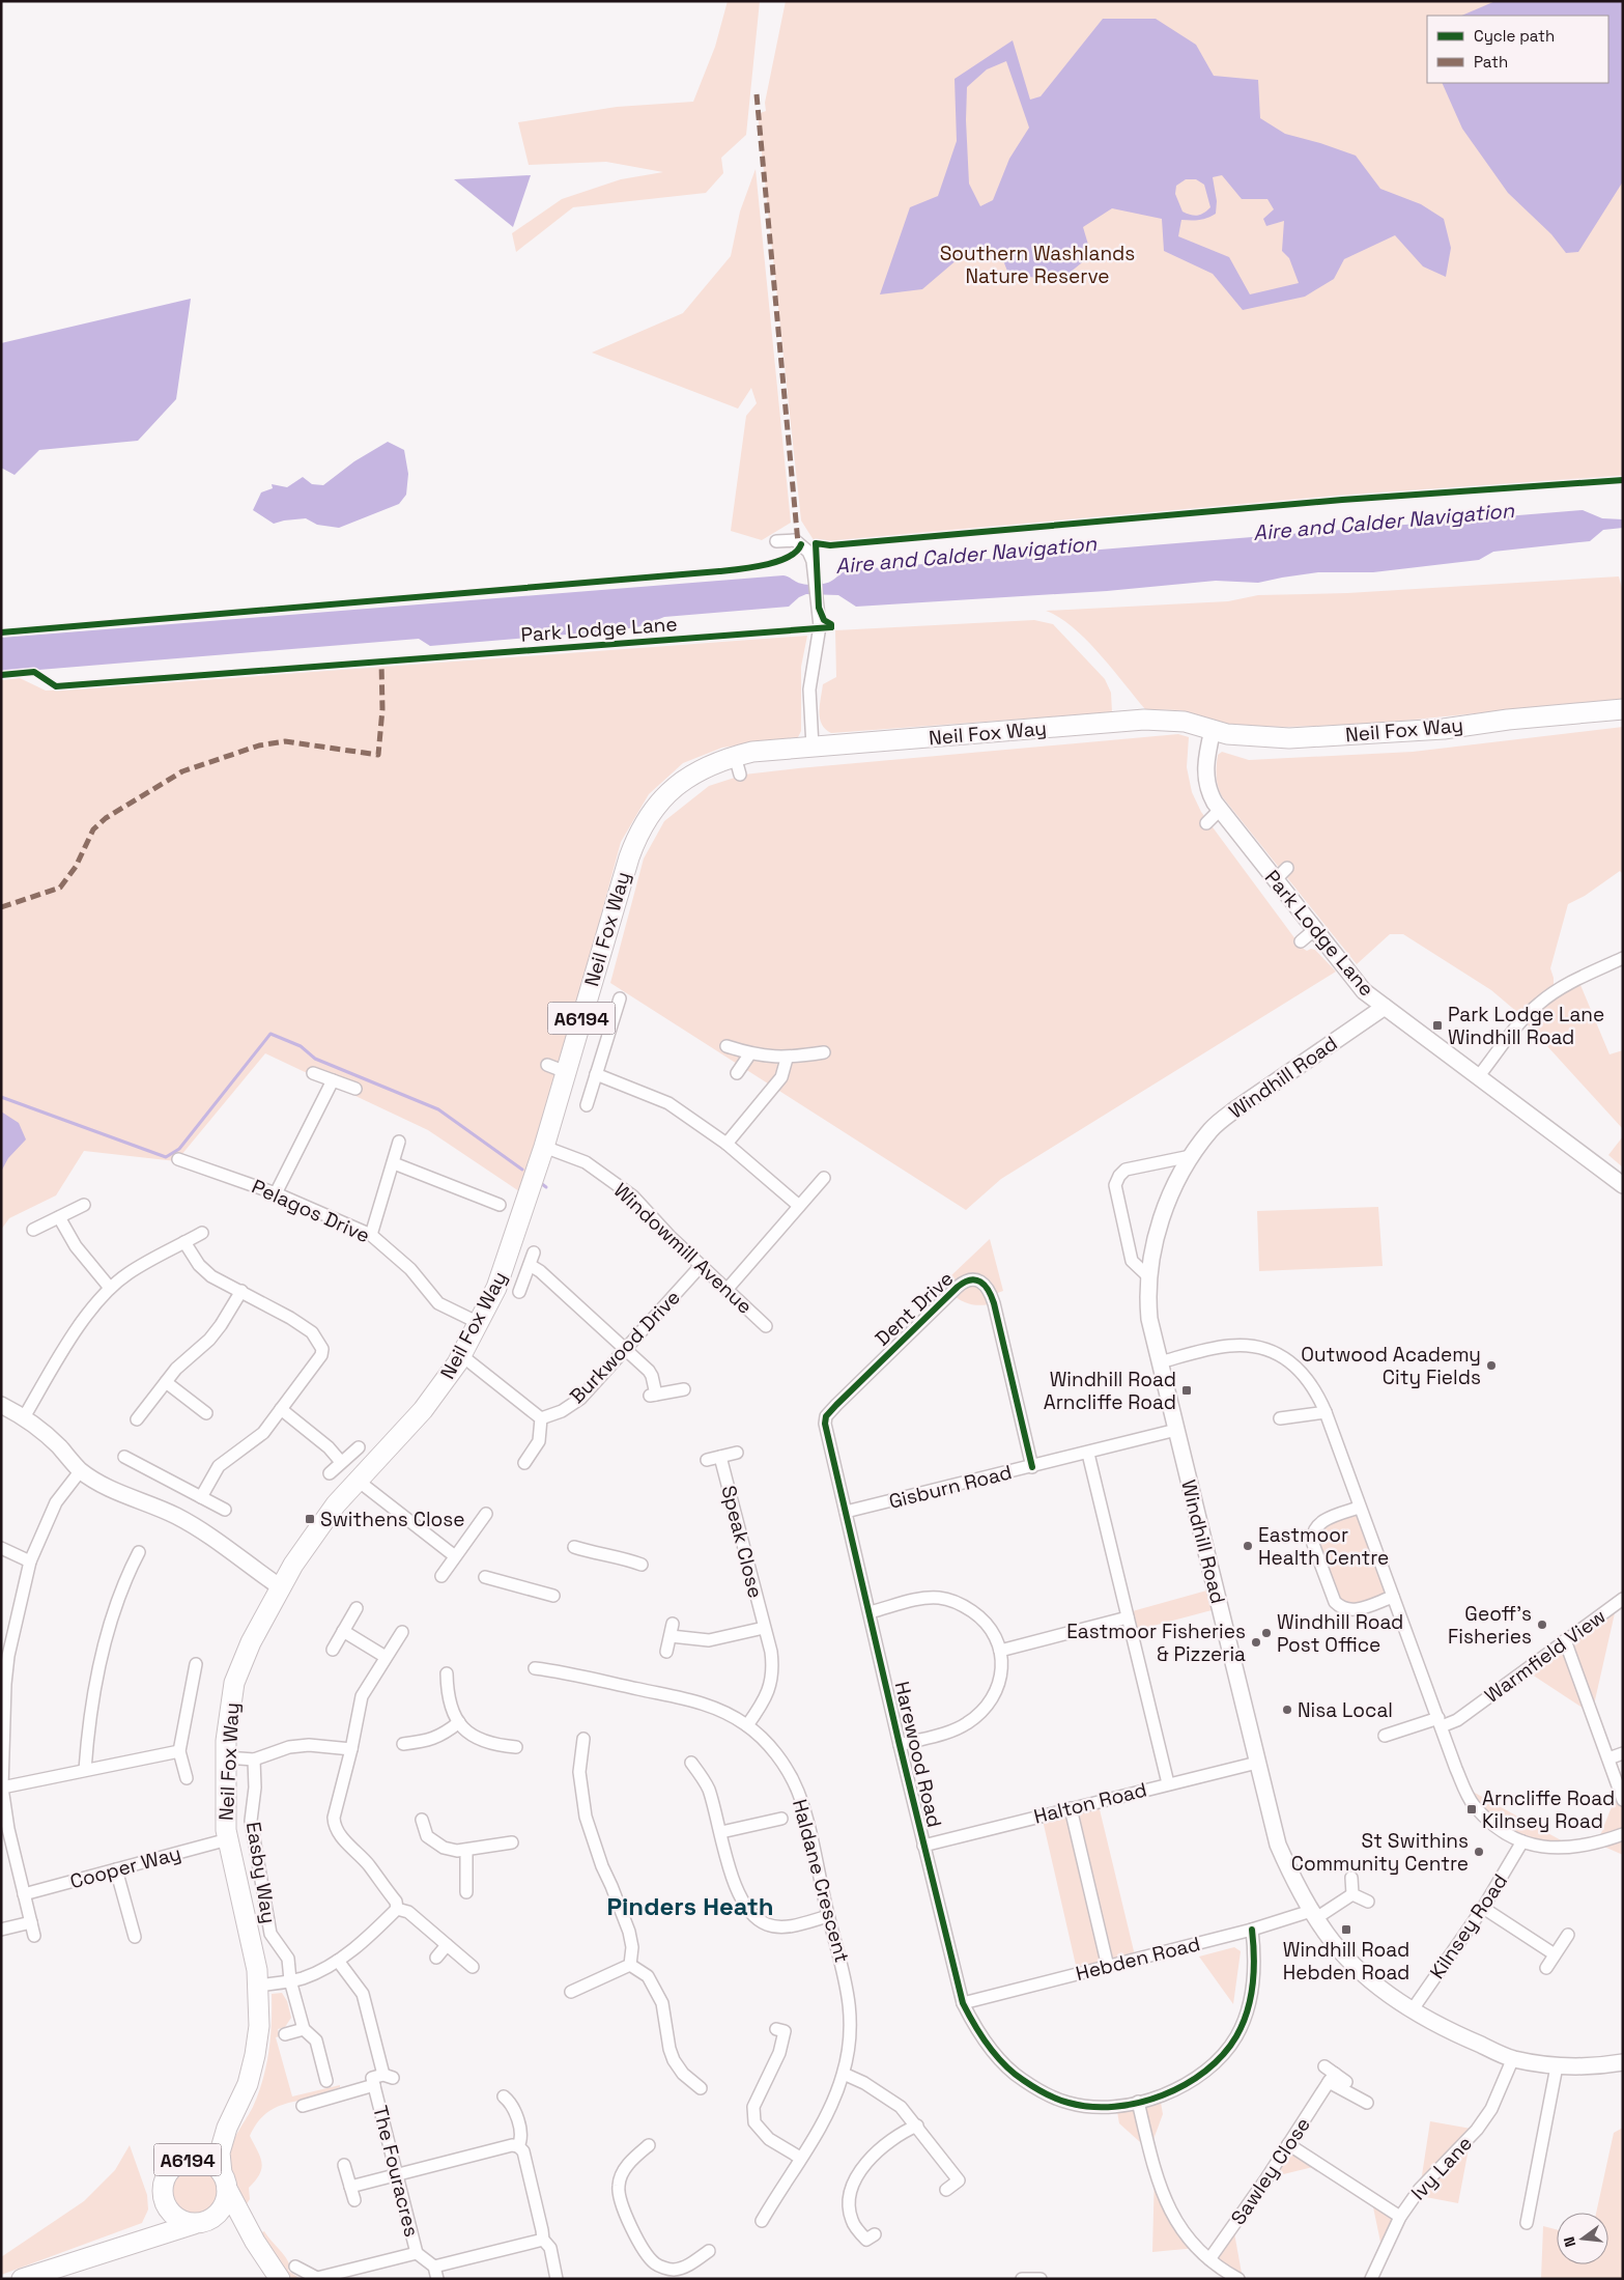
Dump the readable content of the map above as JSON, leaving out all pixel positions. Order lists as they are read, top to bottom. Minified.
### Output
{"streets":{"main road":["Neil Fox Way","A6194"],"street":["Park Lodge Lane","Windhill Road","Pelagos Drive","Windowmill Avenue","Dent Drive","Burkwood Drive","Gisburn Road","Speak Close","Warmfield View","Harewood Road","Halton Road","Cooper Way","Easby Way","Haldane Crescent","Kilnsey Road","Hebden Road","Ivy Lane","The Fouracres","Sawley Close"]},"crossings":[["Park Lodge Lane","Neil Fox Way"],["Park Lodge Lane","Windhill Road"],["Neil Fox Way","A6194"],["Neil Fox Way","Pelagos Drive"],["Neil Fox Way","Windowmill Avenue"],["Neil Fox Way","Cooper Way"],["Windhill Road","Gisburn Road"],["Windhill Road","Halton Road"],["Windhill Road","Kilnsey Road"],["Windhill Road","Hebden Road"],["Windhill Road","Ivy Lane"],["Windowmill Avenue","Burkwood Drive"],["Dent Drive","Gisburn Road"],["Dent Drive","Harewood Road"],["Gisburn Road","Harewood Road"],["Speak Close","Haldane Crescent"],["Harewood Road","Halton Road"],["Harewood Road","Hebden Road"]],"districts":["Pinders Heath"],"water":["Aire and Calder Navigation"],"parks":["Southern Washlands Nature Reserve"],"places":{"transit":["Park Lodge Lane Windhill Road","Windhill Road Arncliffe Road","Swithens Close","Arncliffe Road Kilnsey Road","Windhill Road Hebden Road"],"other":["Outwood Academy City Fields","Eastmoor Health Centre","Geoff's Fisheries","Windhill Road Post Office","Eastmoor Fisheries & Pizzeria","Nisa Local","St Swithins Community Centre"]},"legend":["Cycle path","Path"],"north":"left"}
